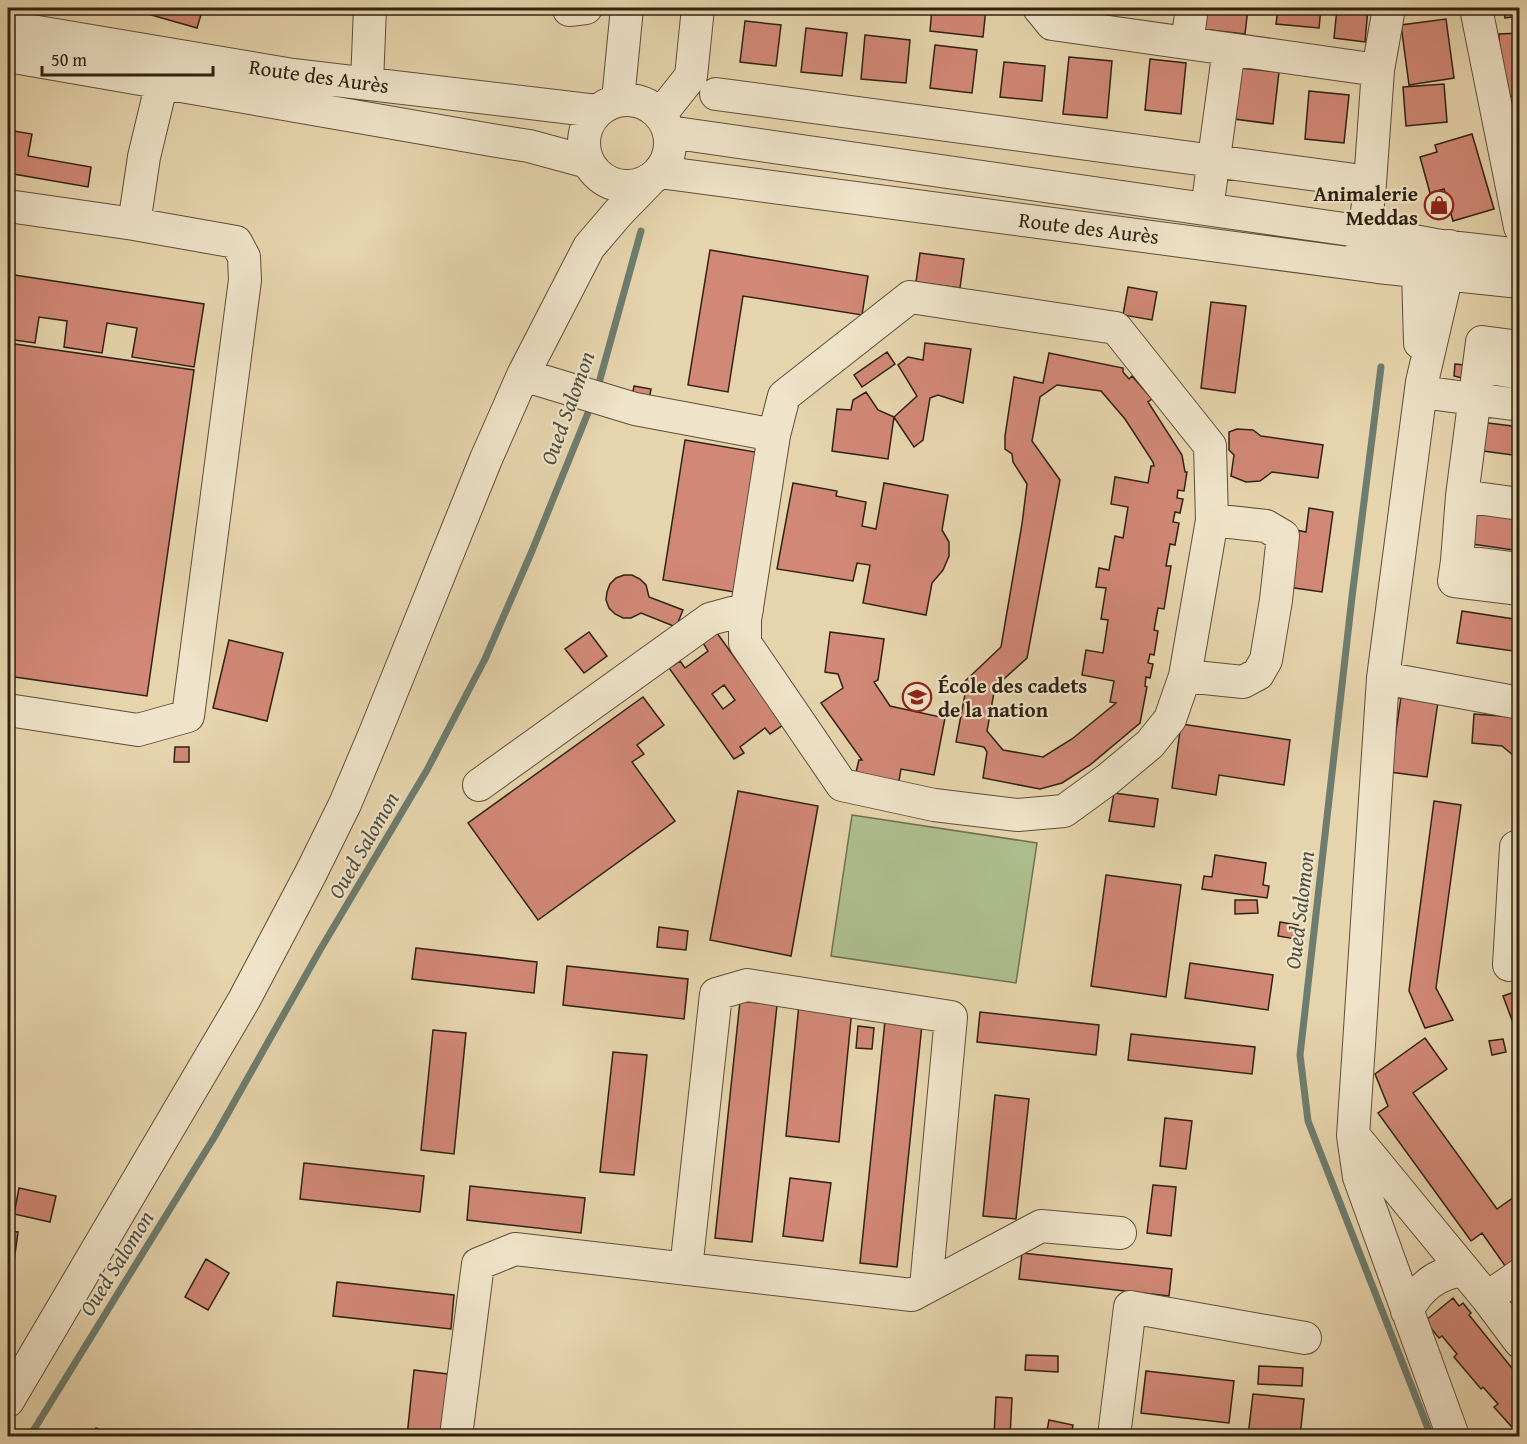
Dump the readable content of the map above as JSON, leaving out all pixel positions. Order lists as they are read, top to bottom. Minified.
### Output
{"streets":{"street":["Route des Aurès"]},"water":["Oued Salomon"],"places":{"shop":["Animalerie Meddas"],"school or university":["École des cadets de la nation"]},"scale_bar":"50 m"}
